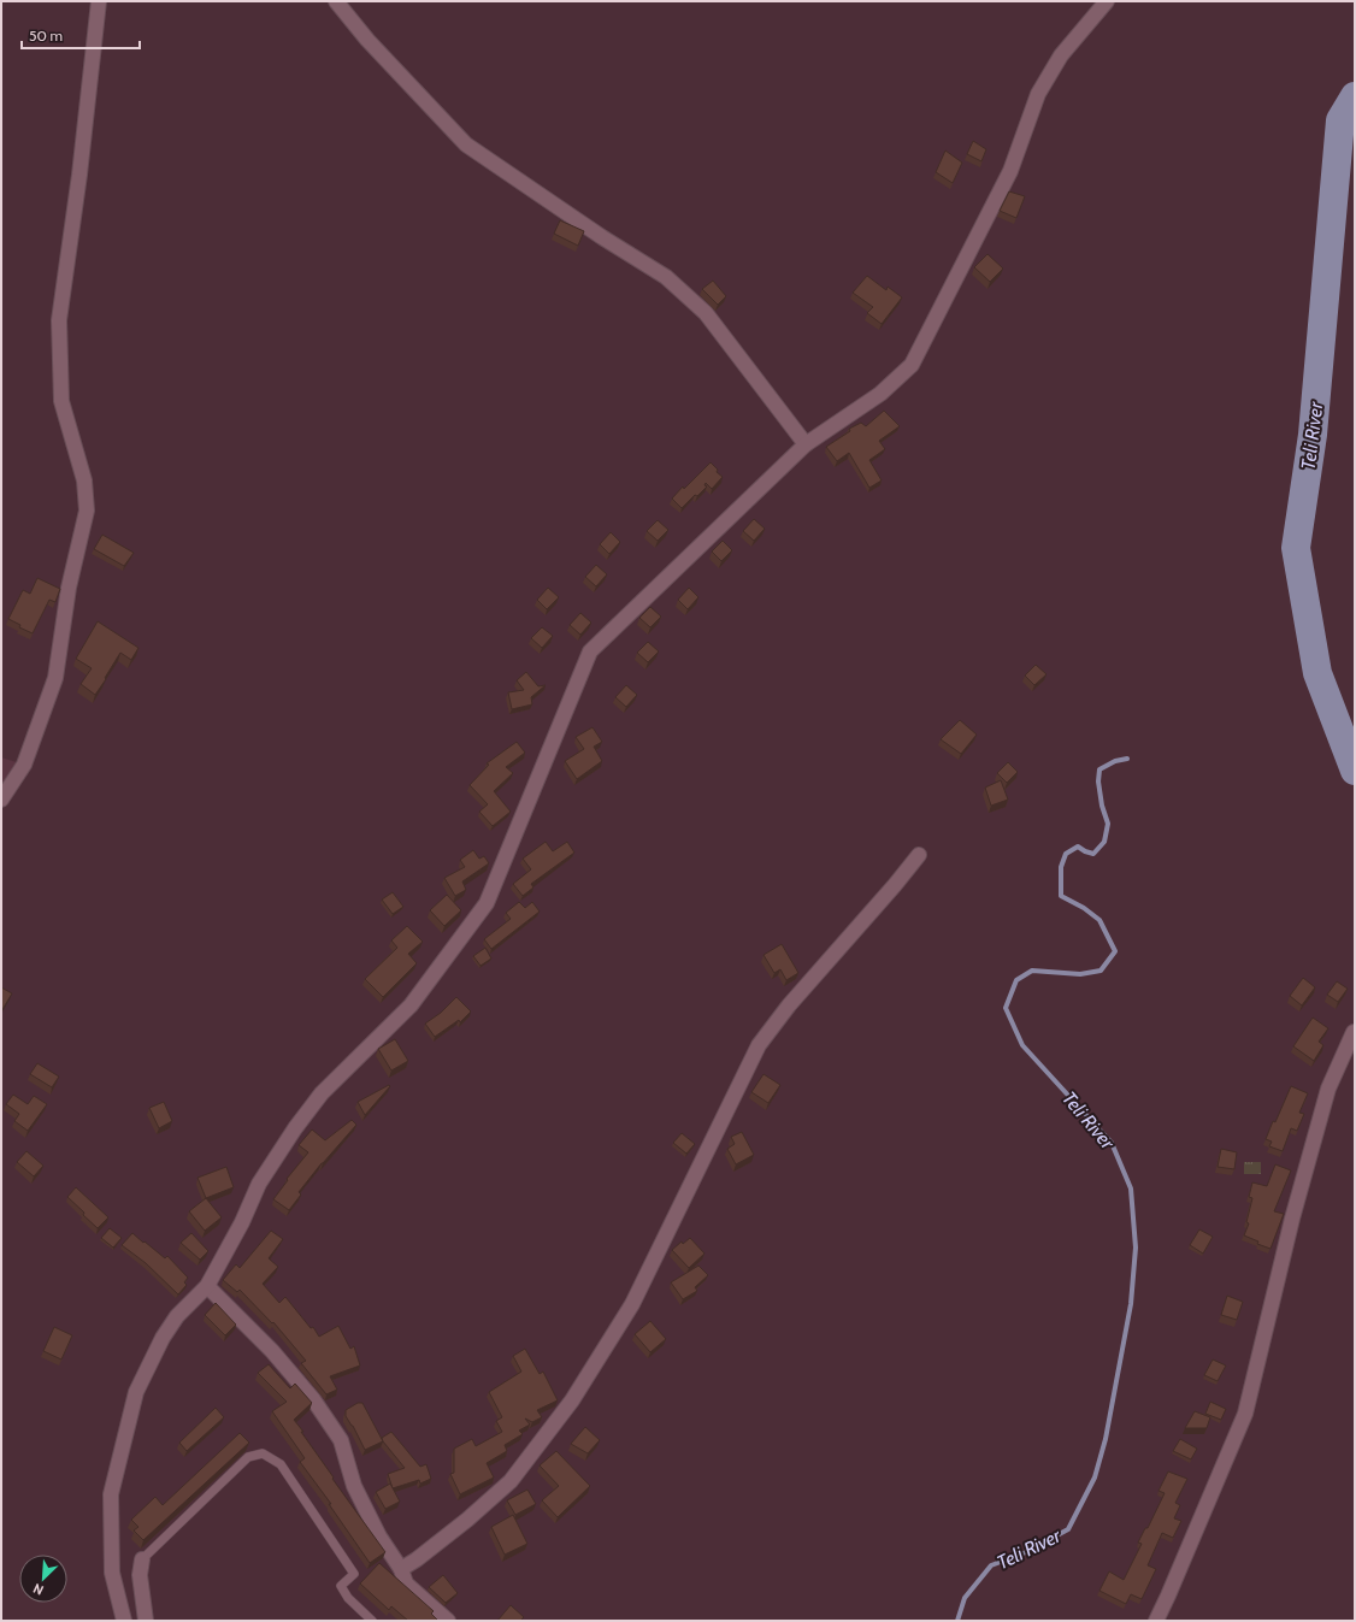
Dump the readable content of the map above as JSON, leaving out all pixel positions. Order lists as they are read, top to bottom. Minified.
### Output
{"water":["Teli River"],"scale_bar":"50 m","north":"bottom left"}
